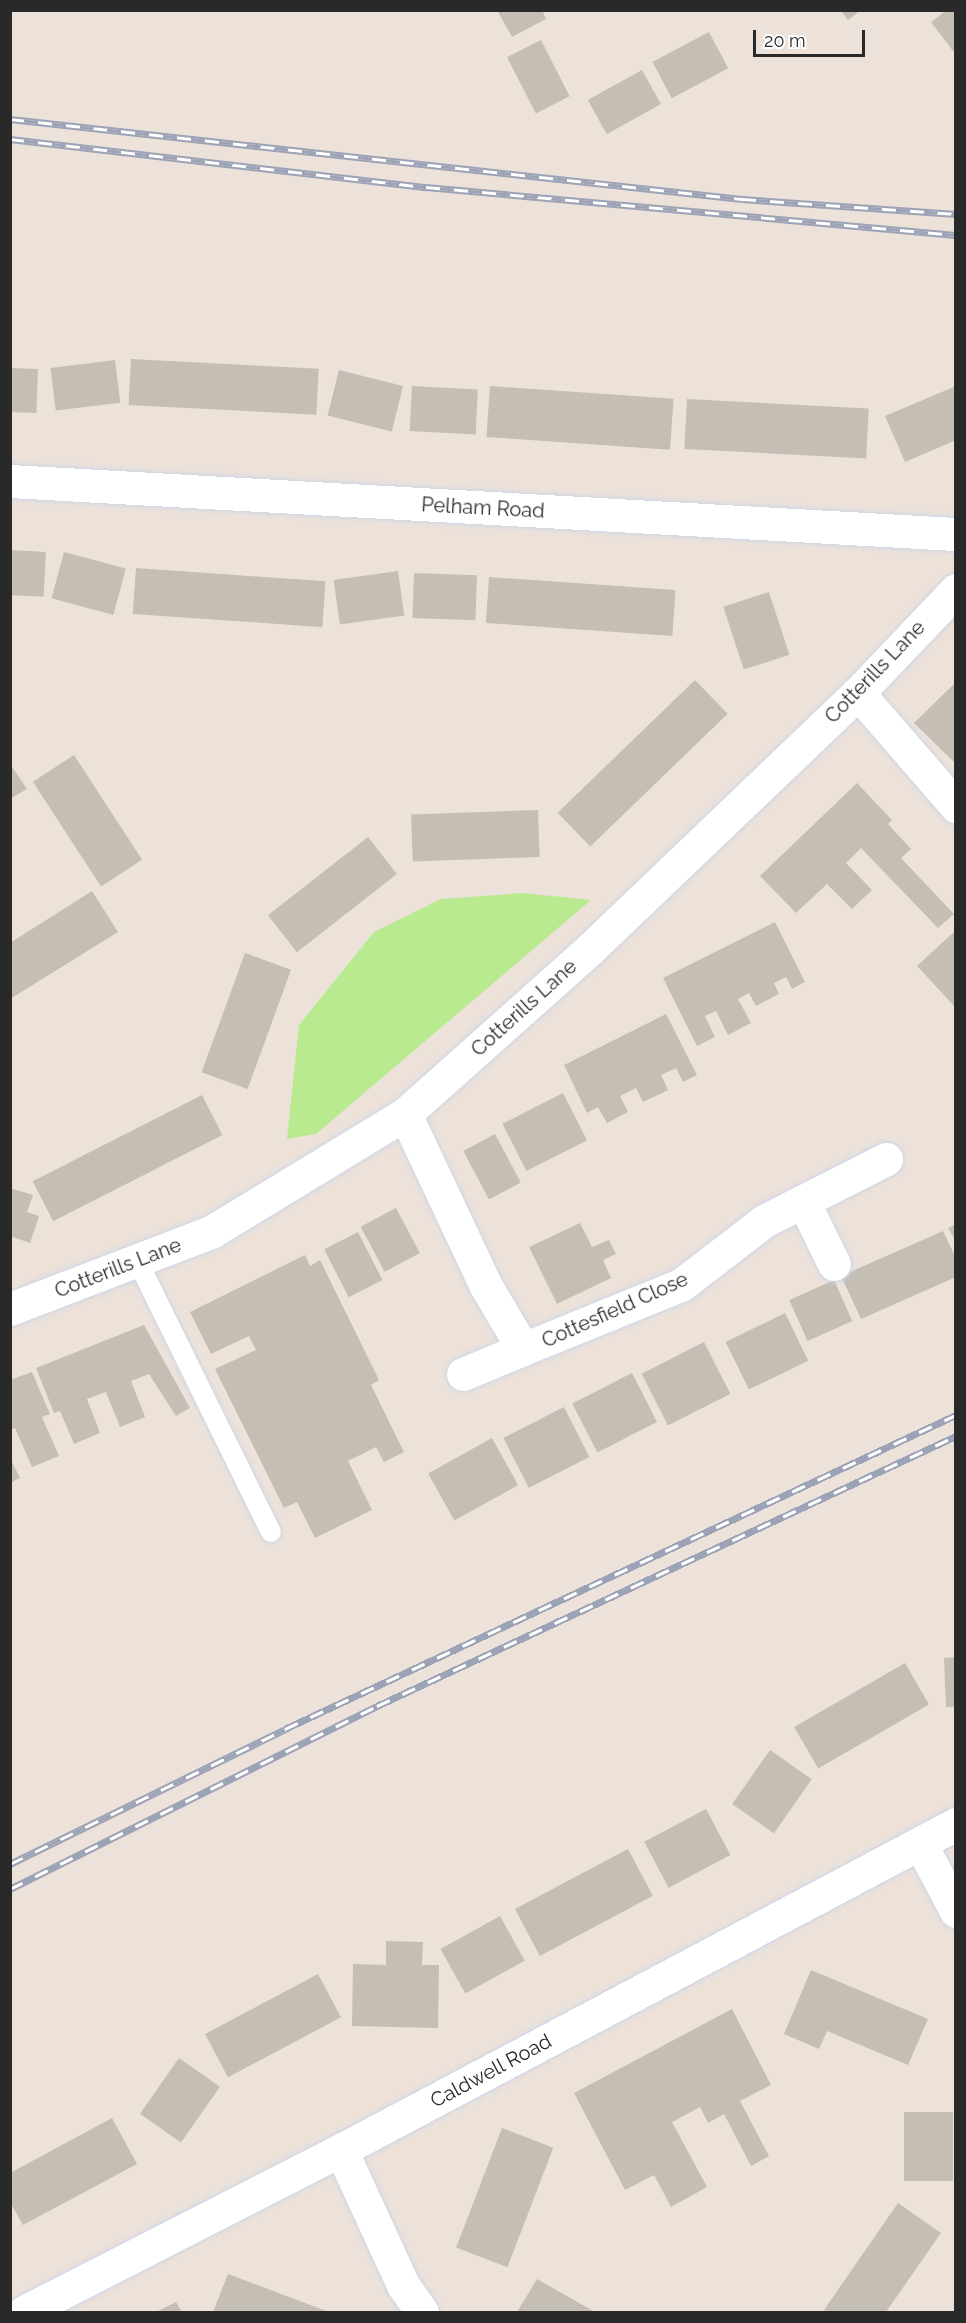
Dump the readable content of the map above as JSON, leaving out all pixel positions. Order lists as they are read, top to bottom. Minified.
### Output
{"streets":{"street":["Pelham Road","Cotterills Lane","Cottesfield Close","Caldwell Road"]},"crossings":[["Cotterills Lane","Cottesfield Close"]],"scale_bar":"20 m"}
